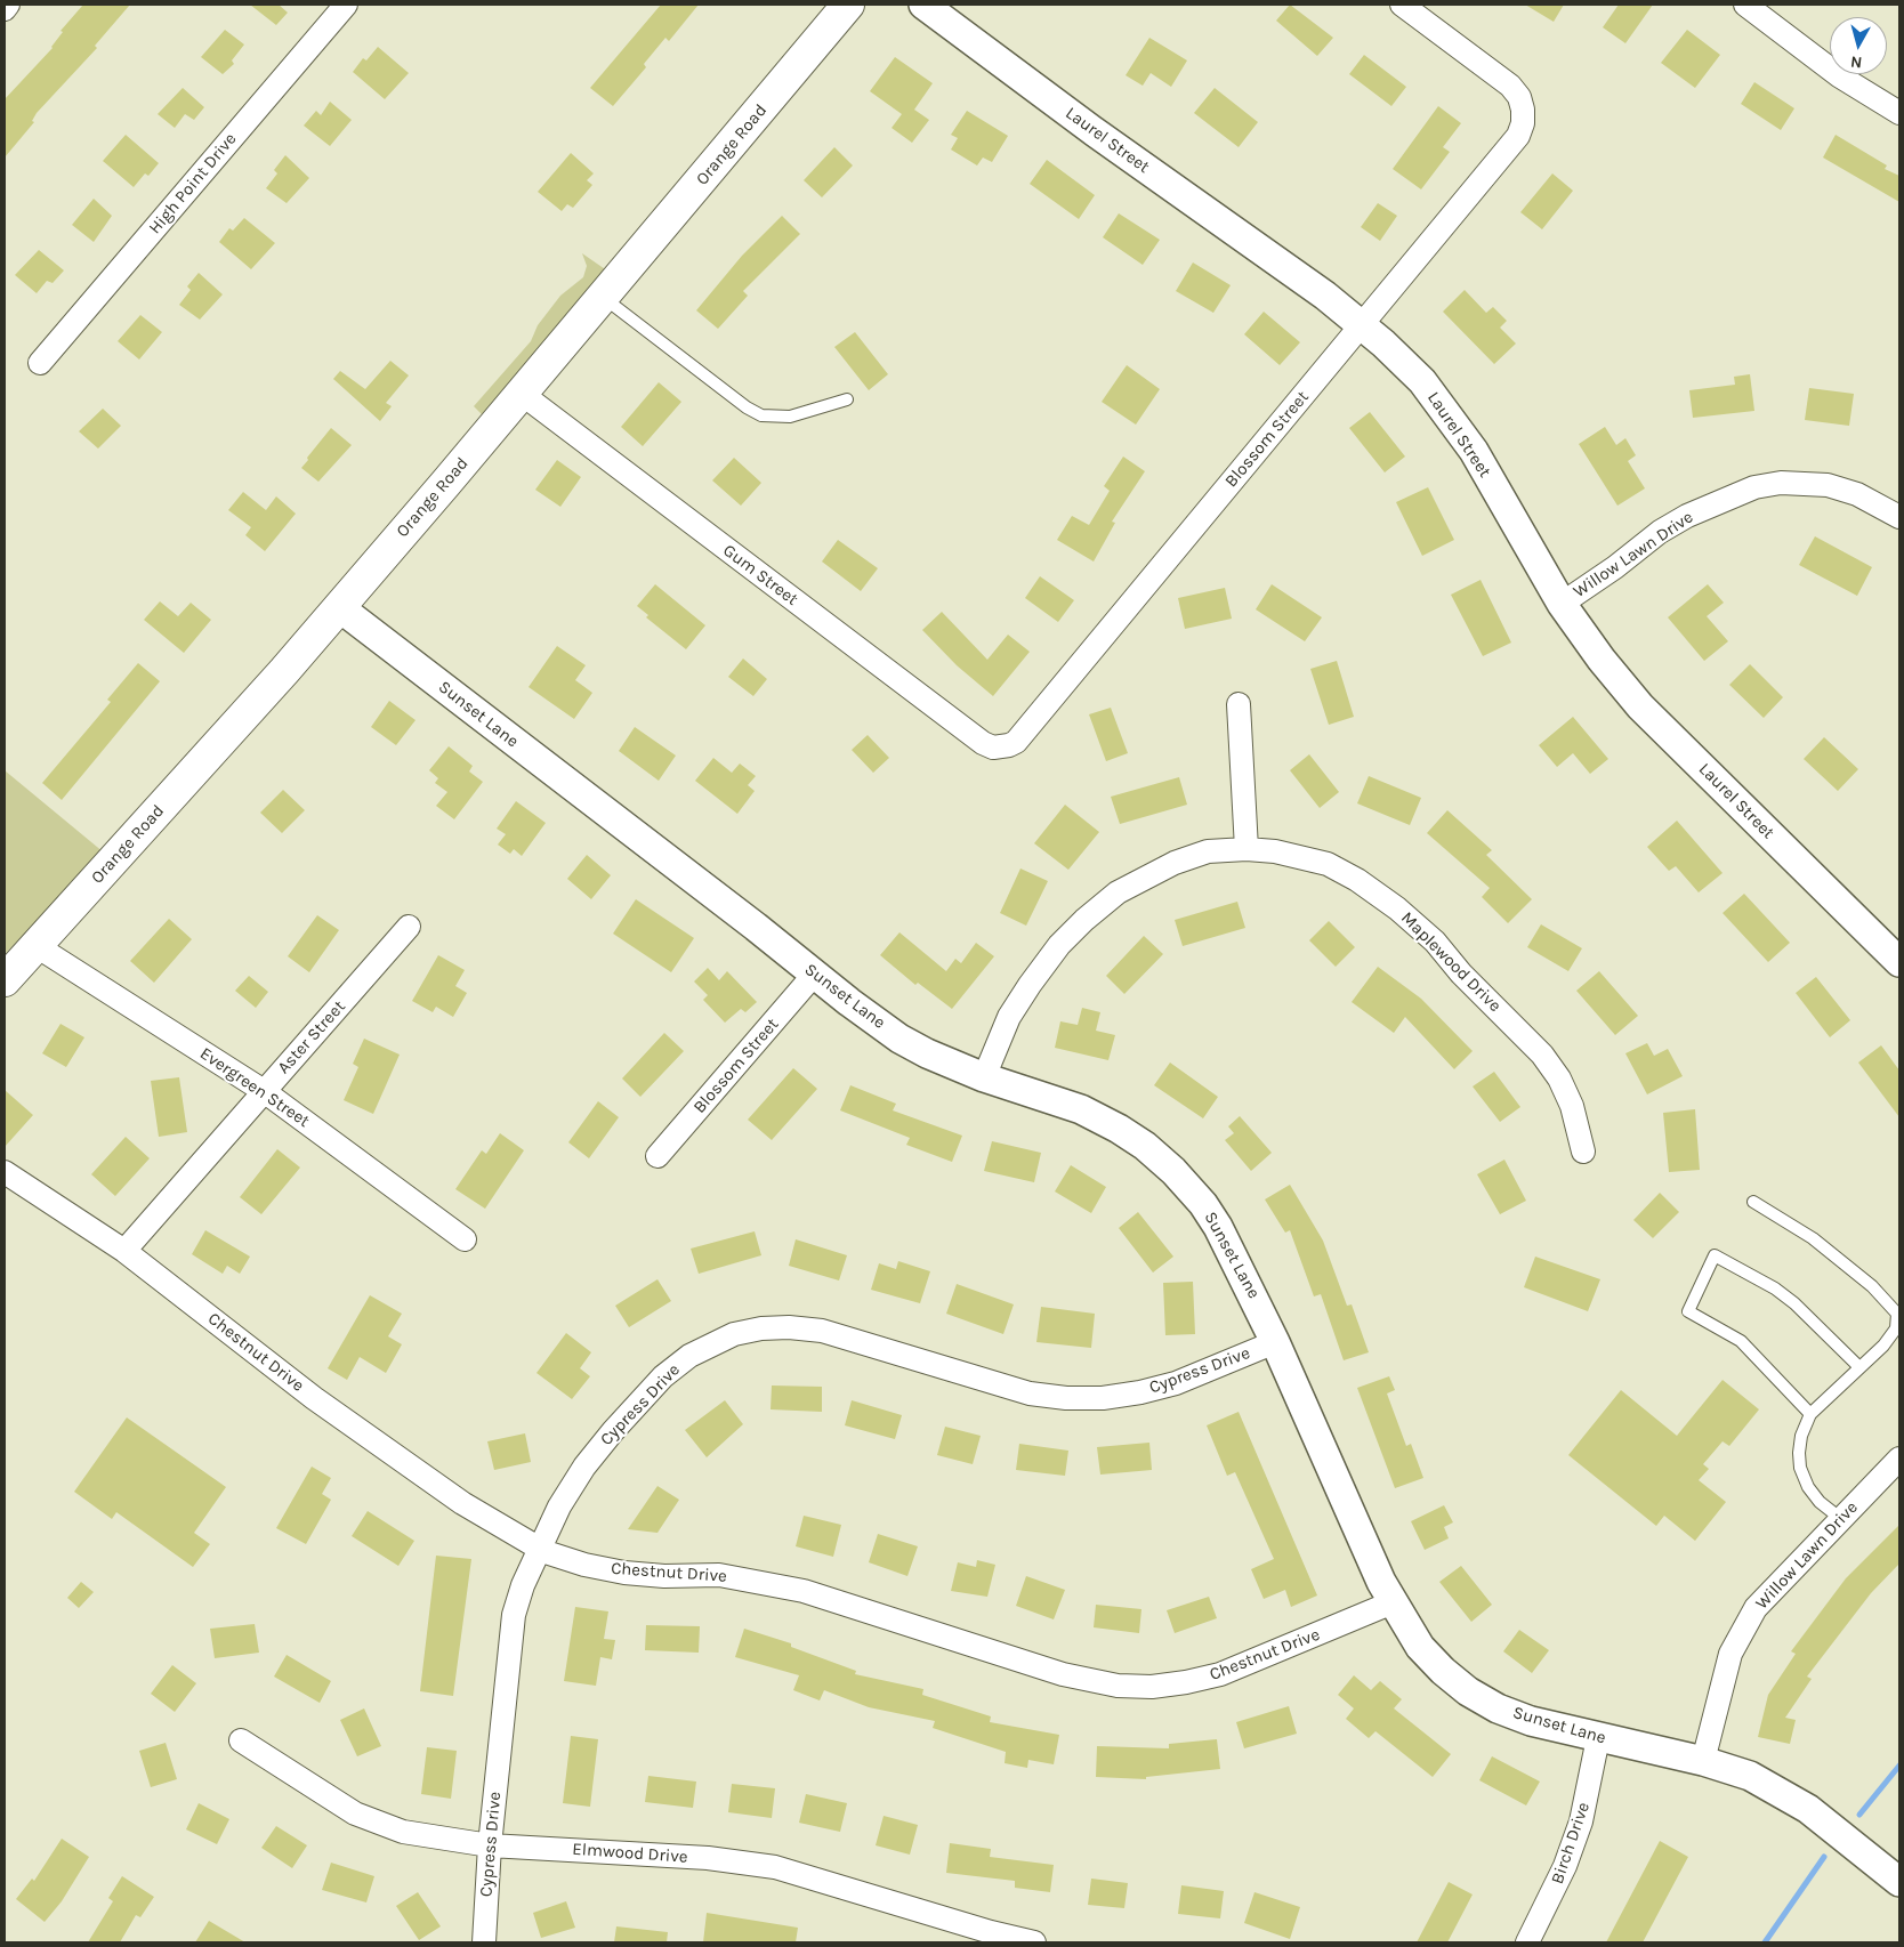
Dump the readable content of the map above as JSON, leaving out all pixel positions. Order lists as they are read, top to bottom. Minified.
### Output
{"streets":{"main road":["Orange Road"],"street":["Laurel Street","High Point Drive","Blossom Street","Willow Lawn Drive","Gum Street","Sunset Lane","Maplewood Drive","Aster Street","Evergreen Street","Chestnut Drive","Cypress Drive","Birch Drive","Elmwood Drive"]},"crossings":[["Laurel Street","Blossom Street"],["Laurel Street","Willow Lawn Drive"],["Orange Road","Gum Street"],["Orange Road","Sunset Lane"],["Orange Road","Evergreen Street"],["Blossom Street","Gum Street"],["Blossom Street","Sunset Lane"],["Willow Lawn Drive","Sunset Lane"],["Sunset Lane","Maplewood Drive"],["Sunset Lane","Chestnut Drive"],["Sunset Lane","Cypress Drive"],["Sunset Lane","Birch Drive"],["Aster Street","Evergreen Street"],["Aster Street","Chestnut Drive"],["Chestnut Drive","Cypress Drive"],["Cypress Drive","Elmwood Drive"]],"north":"bottom"}
